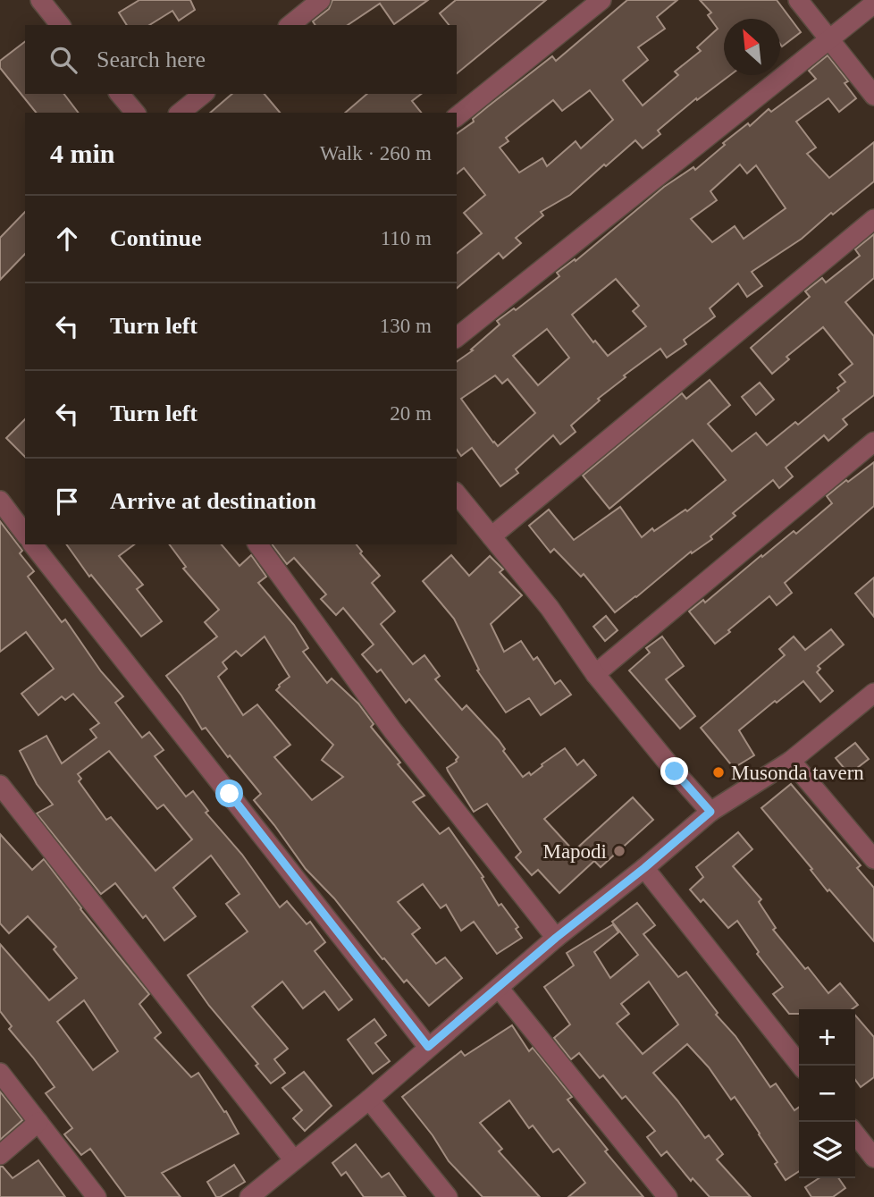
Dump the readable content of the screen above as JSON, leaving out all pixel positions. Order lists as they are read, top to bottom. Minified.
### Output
{"places":["Musonda tavern","Mapodi"],"north":"top left","page":{"search":"Search here","heading":["4 min","Walk · 260 m"],"list":[["Continue","110 m"],["Turn left","130 m"],["Turn left","20 m"],"Arrive at destination"],"map_buttons":["+","−"]}}
